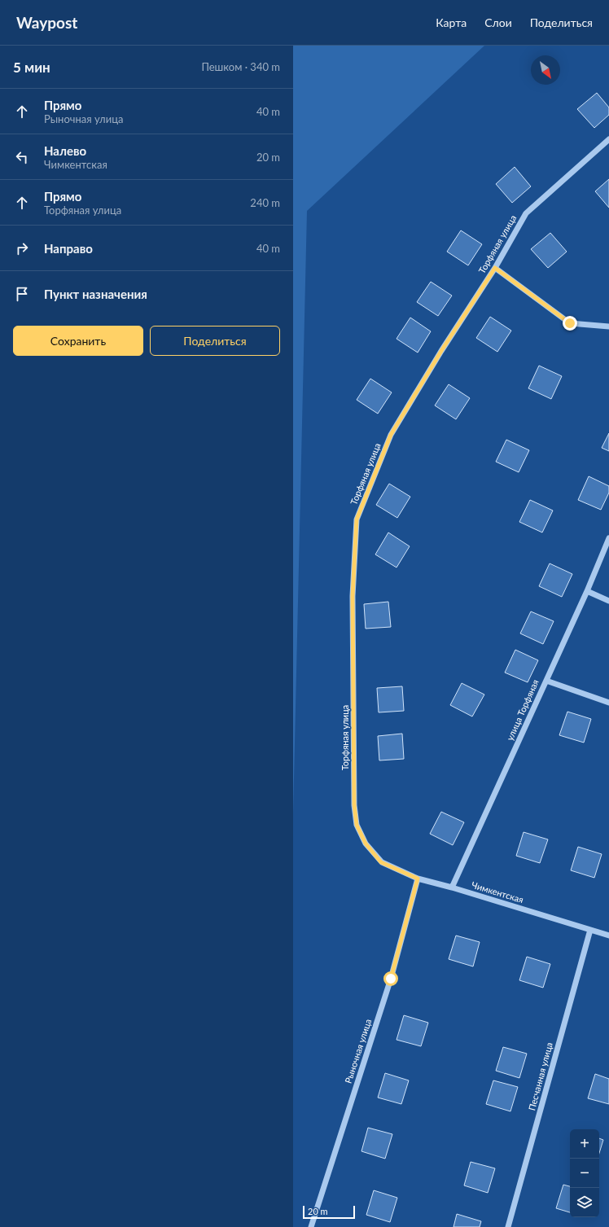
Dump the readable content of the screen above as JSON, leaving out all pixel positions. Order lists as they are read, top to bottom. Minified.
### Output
{"streets":{"street":["Торфяная улица","улица Торфяная","Чимкентская","Рыночная улица","Песчанная улица"]},"crossings":[["Торфяная улица","Чимкентская"],["улица Торфяная","Чимкентская"],["Чимкентская","Рыночная улица"],["Чимкентская","Песчанная улица"]],"scale_bar":"20 m","north":"bottom right","page":{"header":"Waypost","nav":["Карта","Слои","Поделиться"],"heading":["5 мин","Пешком · 340 m"],"list":[["Прямо","Рыночная улица","40 m"],["Налево","Чимкентская","20 m"],["Прямо","Торфяная улица","240 m"],["Направо","40 m"],"Пункт назначения"],"buttons":["Сохранить","Поделиться"],"map_buttons":["+","−"],"scale":"20 m"}}
